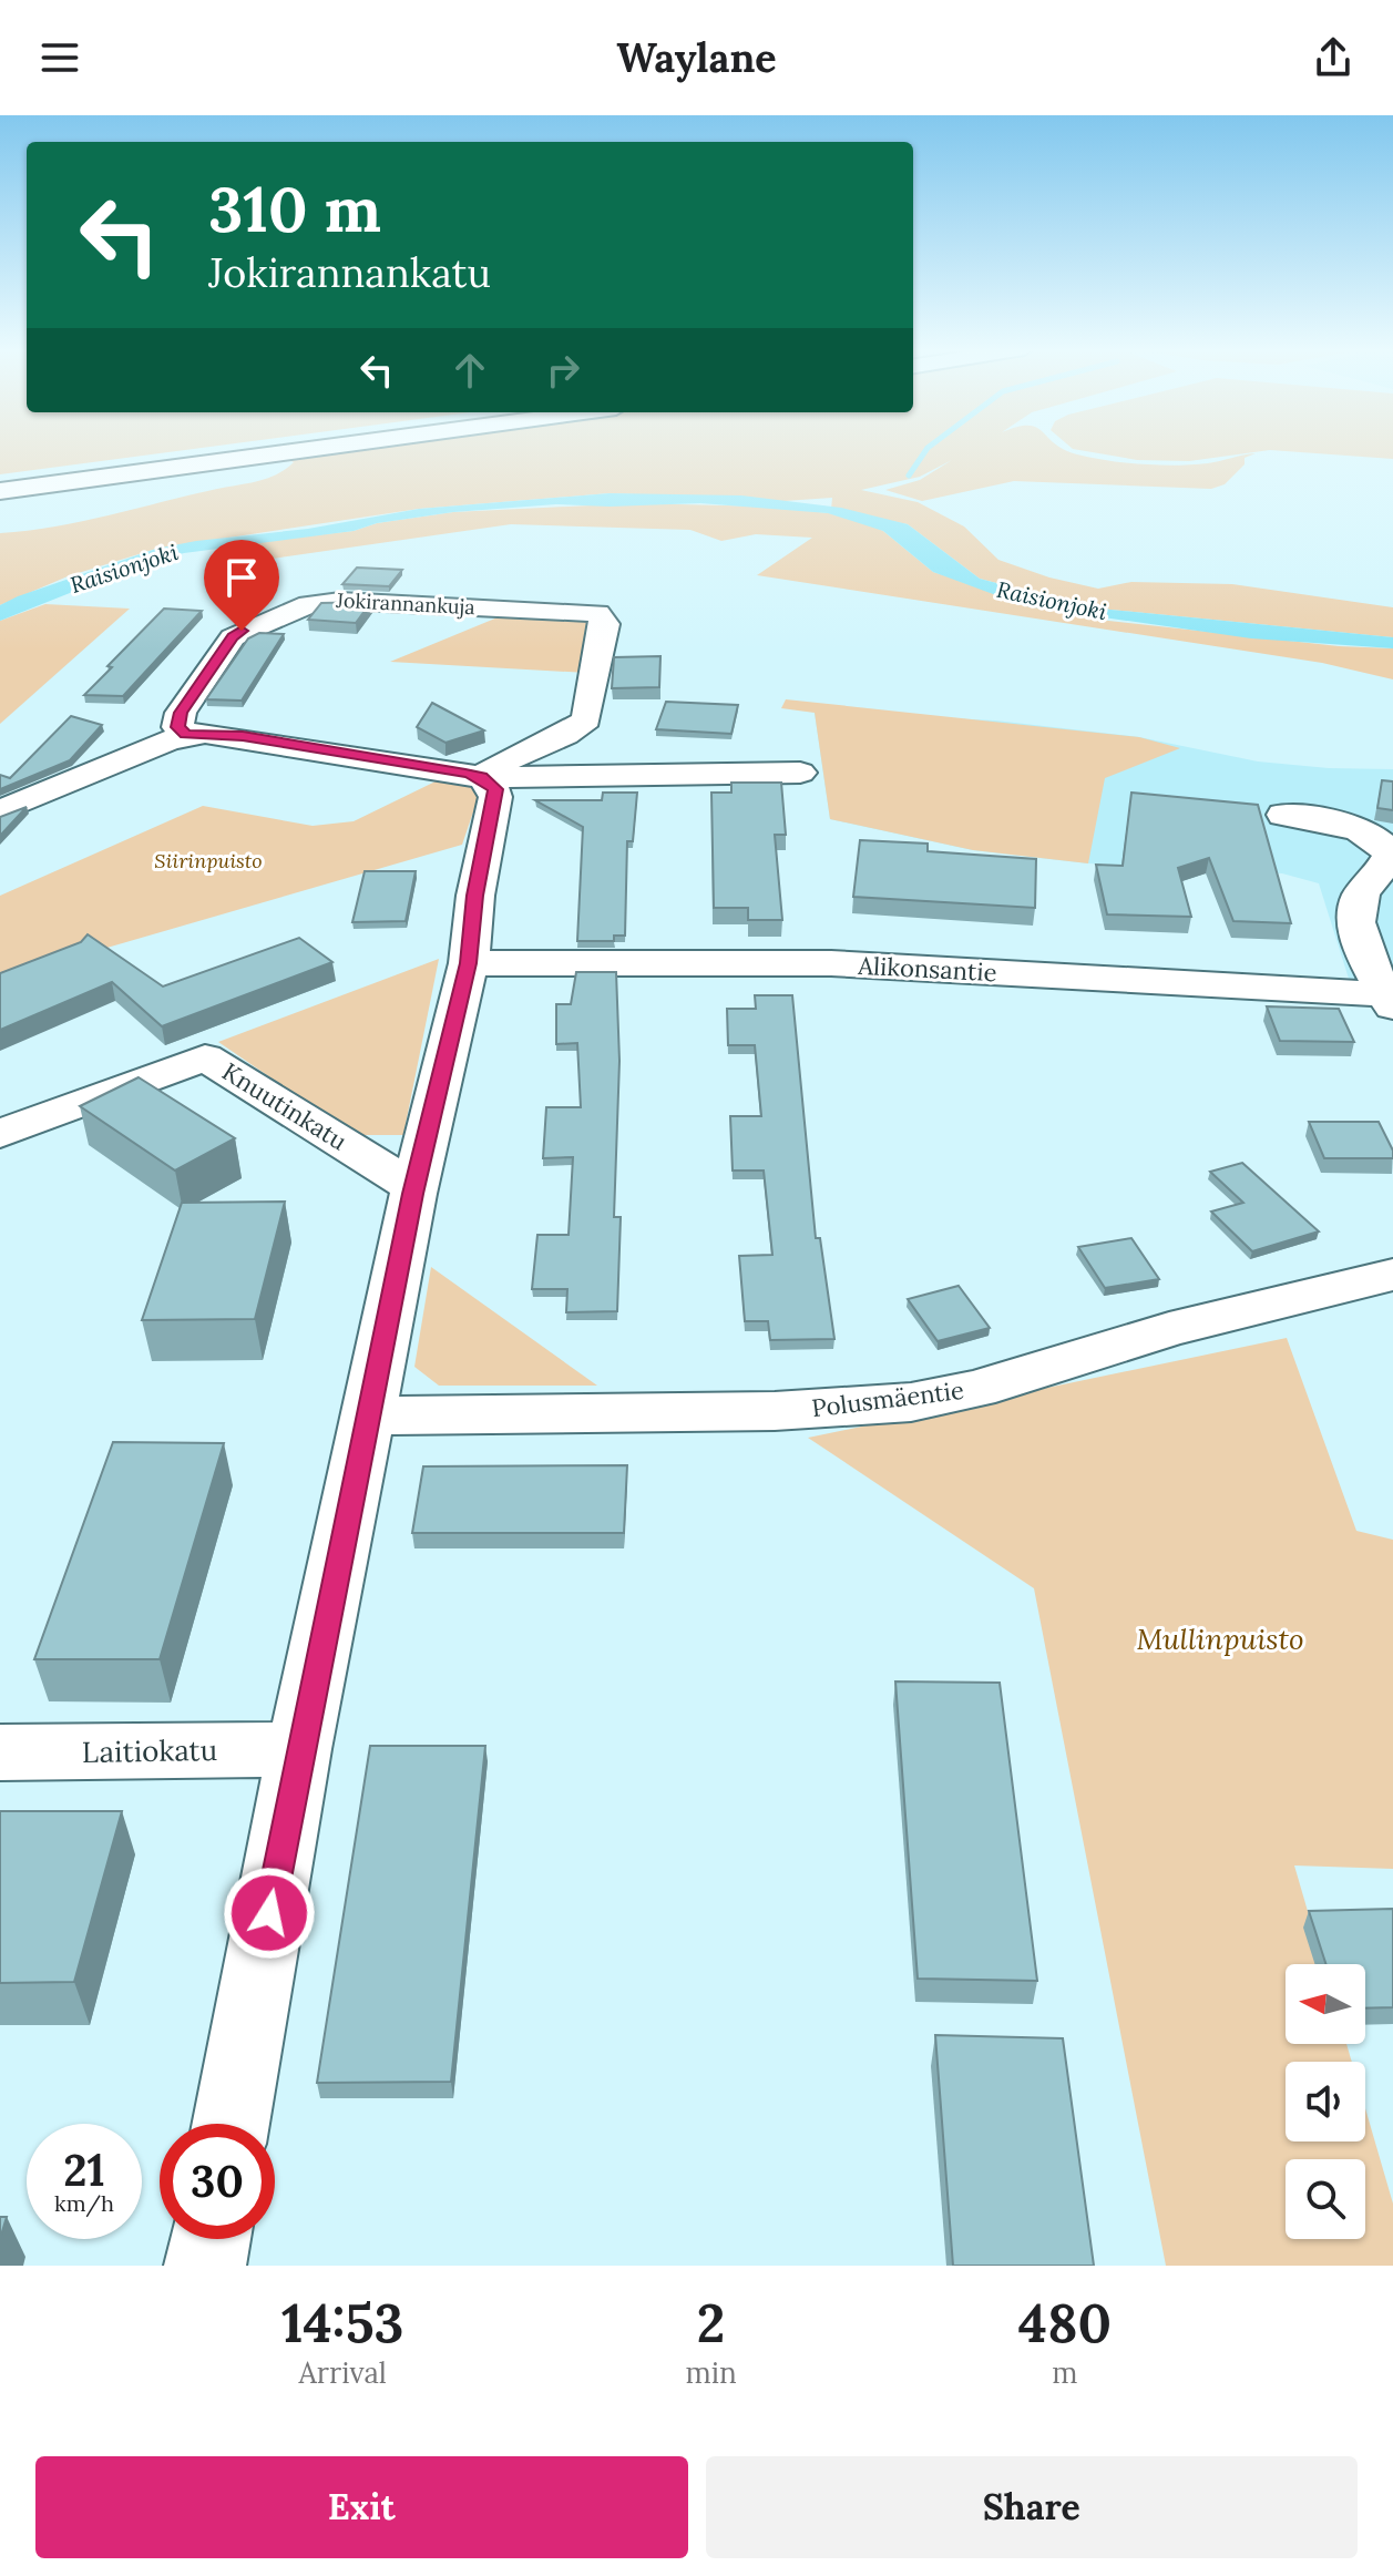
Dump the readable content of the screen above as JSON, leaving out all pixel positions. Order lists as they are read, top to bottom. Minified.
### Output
{"streets":{"street":["Jokirannankuja","Alikonsantie","Knuutinkatu","Polusmäentie","Laitiokatu"]},"water":["Raisionjoki"],"parks":["Siirinpuisto","Mullinpuisto"],"north":"left","page":{"header":"Waylane","turn":["310 m","Jokirannankatu"],"speed":"21 km/h","limit":"30","eta":["14:53","Arrival","2","min","480","m"],"buttons":["Exit","Share"]}}
